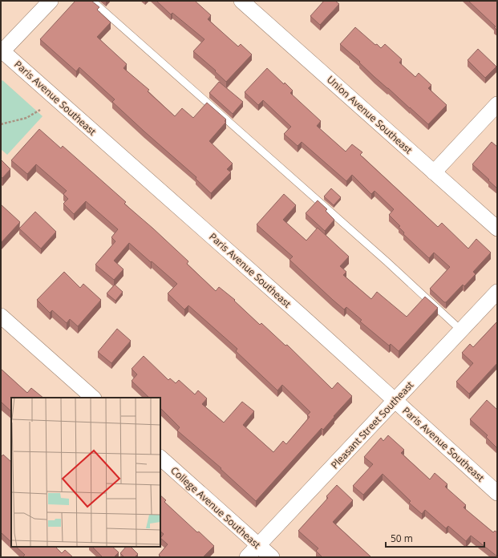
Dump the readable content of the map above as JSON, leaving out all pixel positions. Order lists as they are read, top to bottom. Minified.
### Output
{"streets":{"street":["Paris Avenue Southeast","Union Avenue Southeast","Pleasant Street Southeast","College Avenue Southeast"]},"crossings":[["Paris Avenue Southeast","Pleasant Street Southeast"],["Pleasant Street Southeast","College Avenue Southeast"]],"scale_bar":"50 m"}
